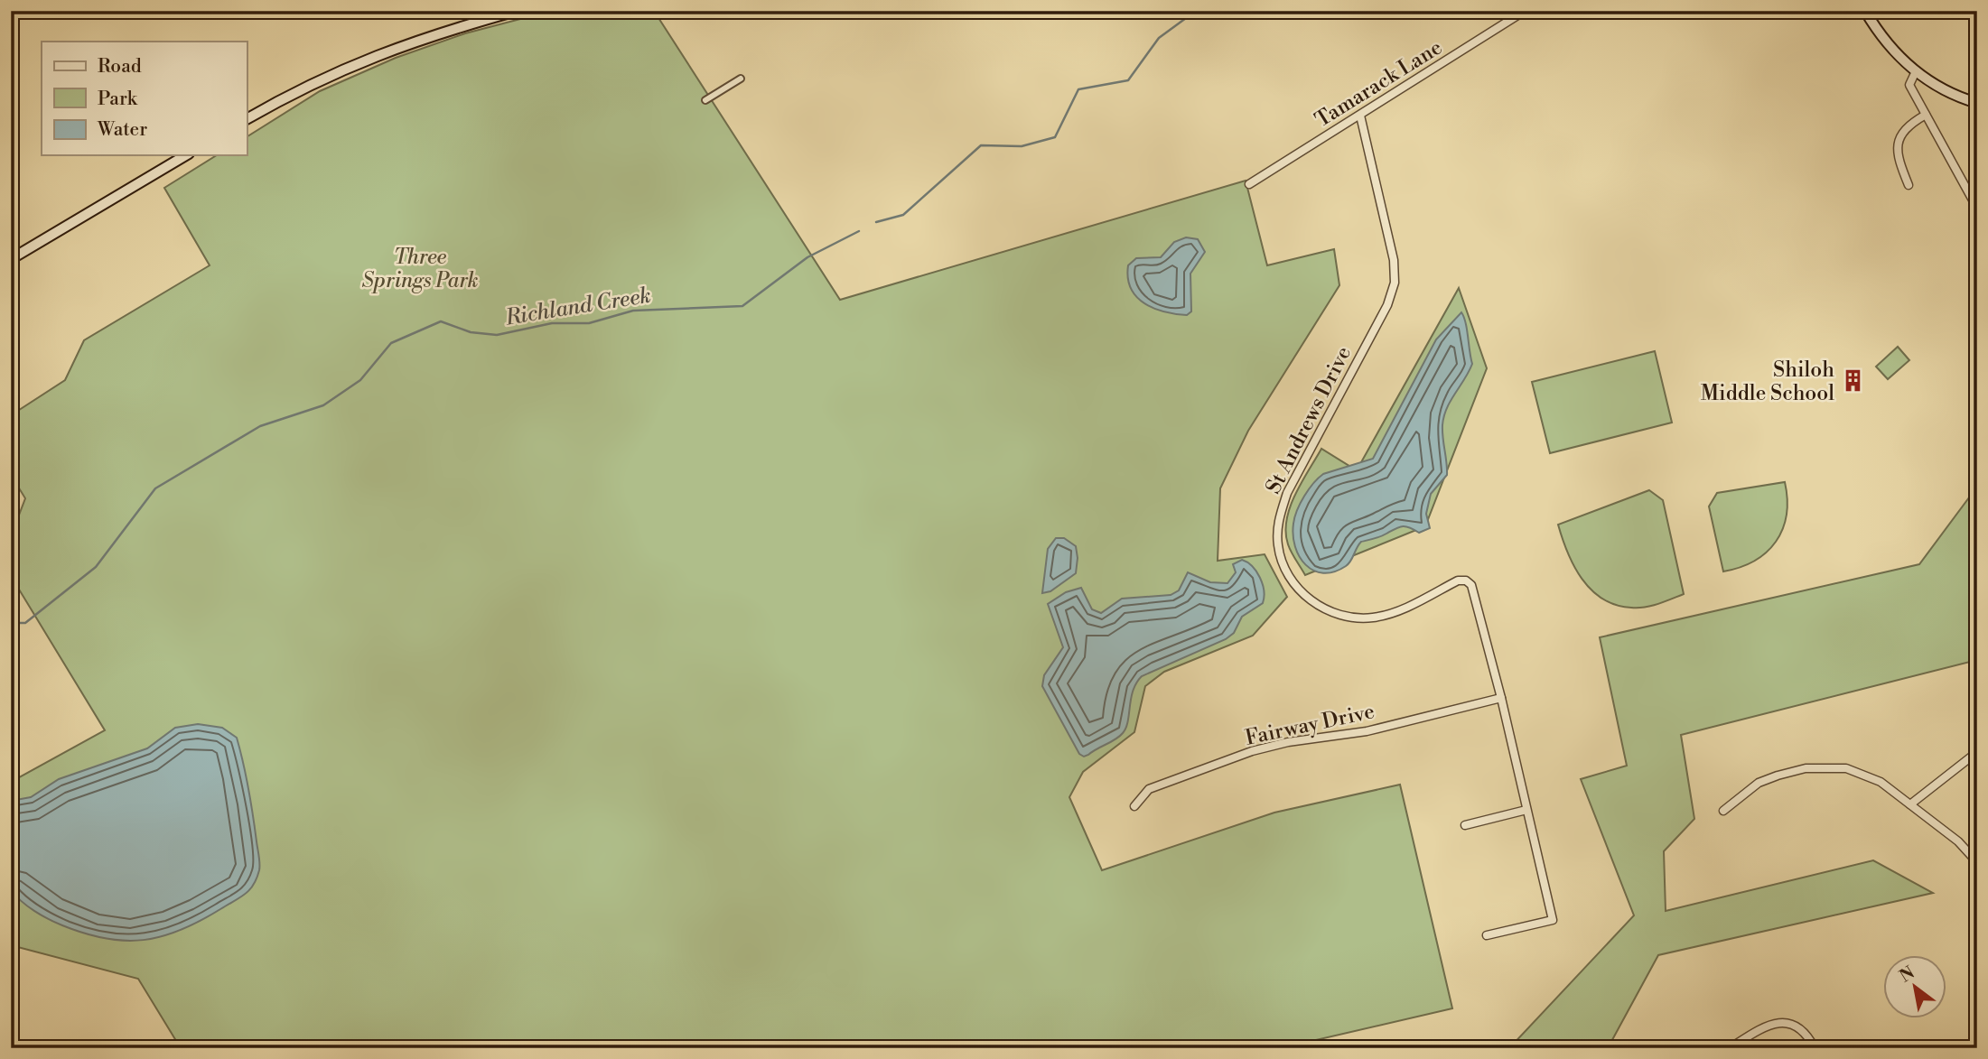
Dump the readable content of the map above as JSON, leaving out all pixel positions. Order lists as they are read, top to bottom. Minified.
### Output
{"streets":{"street":["Tamarack Lane","St Andrews Drive","Fairway Drive"]},"crossings":[["Tamarack Lane","St Andrews Drive"],["St Andrews Drive","Fairway Drive"]],"water":["Richland Creek"],"parks":["Three Springs Park"],"places":{"building":["Shiloh Middle School"]},"legend":["Road","Park","Water"],"north":"top left"}
